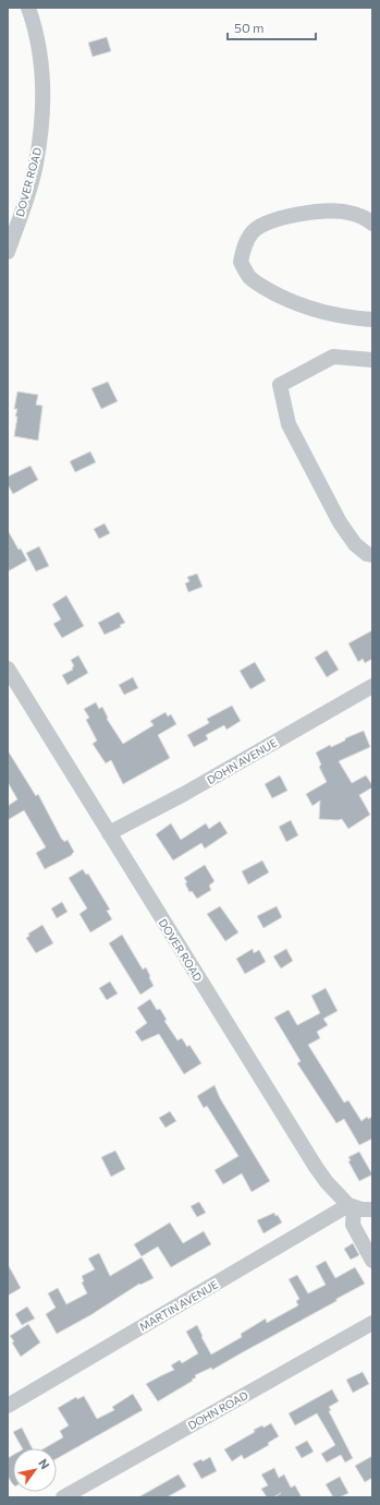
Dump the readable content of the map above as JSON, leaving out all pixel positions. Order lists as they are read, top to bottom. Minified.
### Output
{"streets":{"street":["DOVER ROAD","DOHN AVENUE","MARTIN AVENUE","DOHN ROAD"]},"crossings":[["DOVER ROAD","DOHN AVENUE"],["DOVER ROAD","MARTIN AVENUE"]],"scale_bar":"50 m","north":"top right"}
